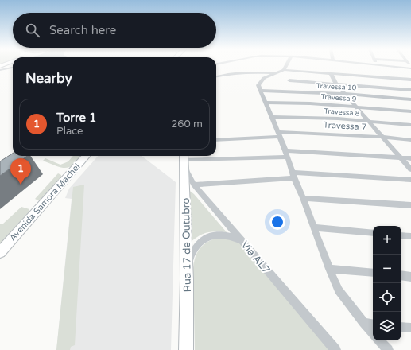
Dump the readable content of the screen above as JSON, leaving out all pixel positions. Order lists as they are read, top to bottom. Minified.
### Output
{"streets":{"main road":["Avenida Samora Machel","Rua 17 de Outubro"],"street":["Travessa 10","Travessa 9","Travessa 8","Travessa 7","Via AL7"]},"crossings":[["Rua 17 de Outubro","Via AL7"]],"page":{"search":"Search here","heading":"Nearby","list":[{"mark":"1","name":"Torre 1","note":"Place","value":"260 m"}],"pins":"1","map_buttons":["+","−"]}}
